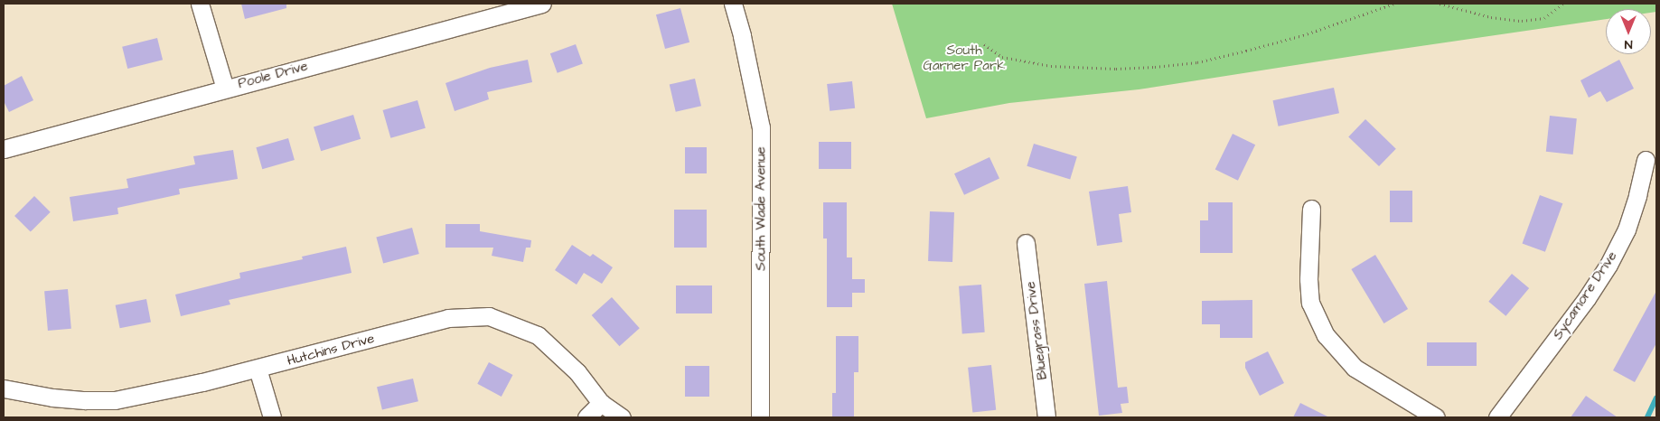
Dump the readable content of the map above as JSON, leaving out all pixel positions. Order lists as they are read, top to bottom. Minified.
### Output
{"streets":{"street":["Poole Drive","South Wade Avenue","Sycamore Drive","Bluegrass Drive","Hutchins Drive"]},"parks":["South Garner Park"],"north":"bottom"}
